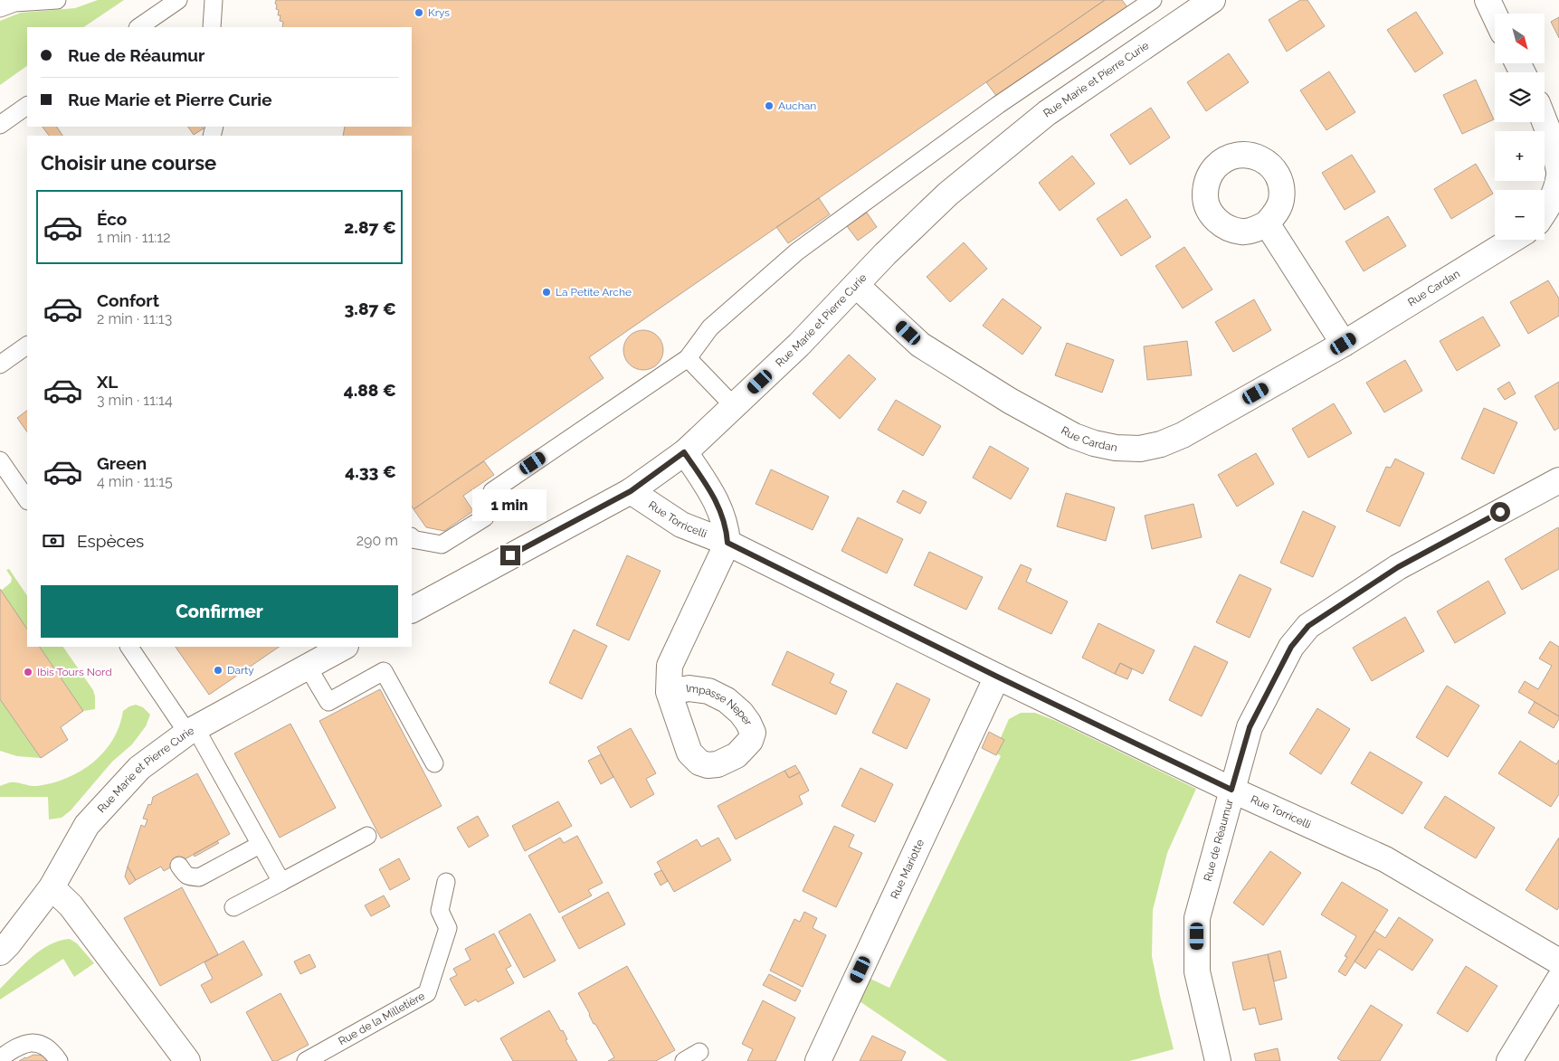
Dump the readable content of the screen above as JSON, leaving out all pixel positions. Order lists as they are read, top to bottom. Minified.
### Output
{"streets":{"street":["Rue Marie et Pierre Curie","Rue Cardan","Rue Torricelli","Impasse Neper","Rue de Réaumur","Rue Mariotte"],"lane":["Rue de la Milletière"]},"crossings":[["Rue Marie et Pierre Curie","Rue Cardan"],["Rue Marie et Pierre Curie","Rue Torricelli"],["Rue Torricelli","Impasse Neper"],["Rue Torricelli","Rue de Réaumur"],["Rue Torricelli","Rue Mariotte"]],"places":["Krys","Auchan","La Petite Arche","Darty","Ibis Tours Nord"],"north":"bottom right","page":{"map_buttons":["+","−"],"banner":["Rue de Réaumur","Rue Marie et Pierre Curie"],"heading":"Choisir une course","list":[{"name":"Éco","note":"1 min · 11:12","value":"2.87 €"},{"name":"Confort","note":"2 min · 11:13","value":"3.87 €"},{"name":"XL","note":"3 min · 11:14","value":"4.88 €"},{"name":"Green","note":"4 min · 11:15","value":"4.33 €"}],"bubble":"1 min","pay":["Espèces","290 m"],"buttons":"Confirmer"}}
